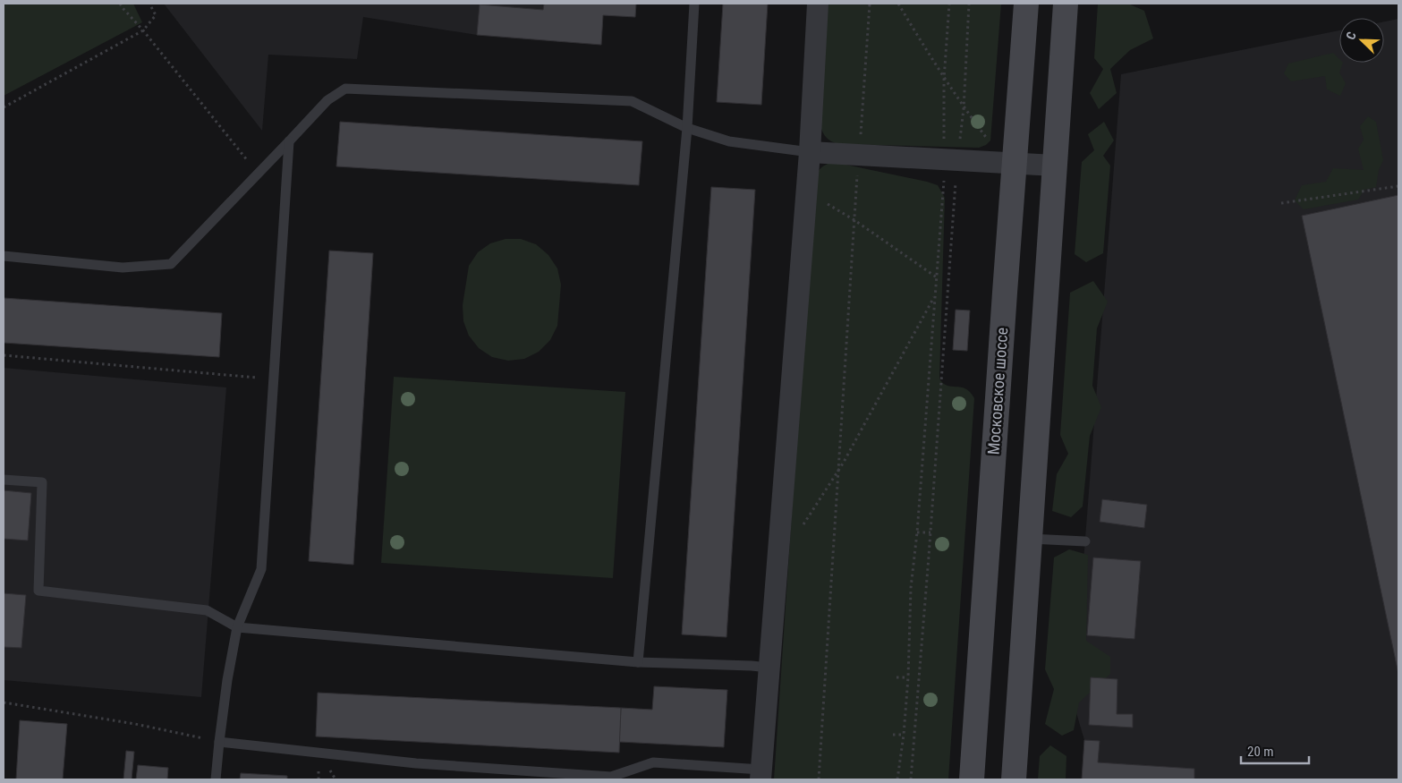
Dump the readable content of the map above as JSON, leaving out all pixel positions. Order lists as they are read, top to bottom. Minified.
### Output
{"streets":{"main road":["Московское шоссе"]},"scale_bar":"20 m","north":"top left"}
